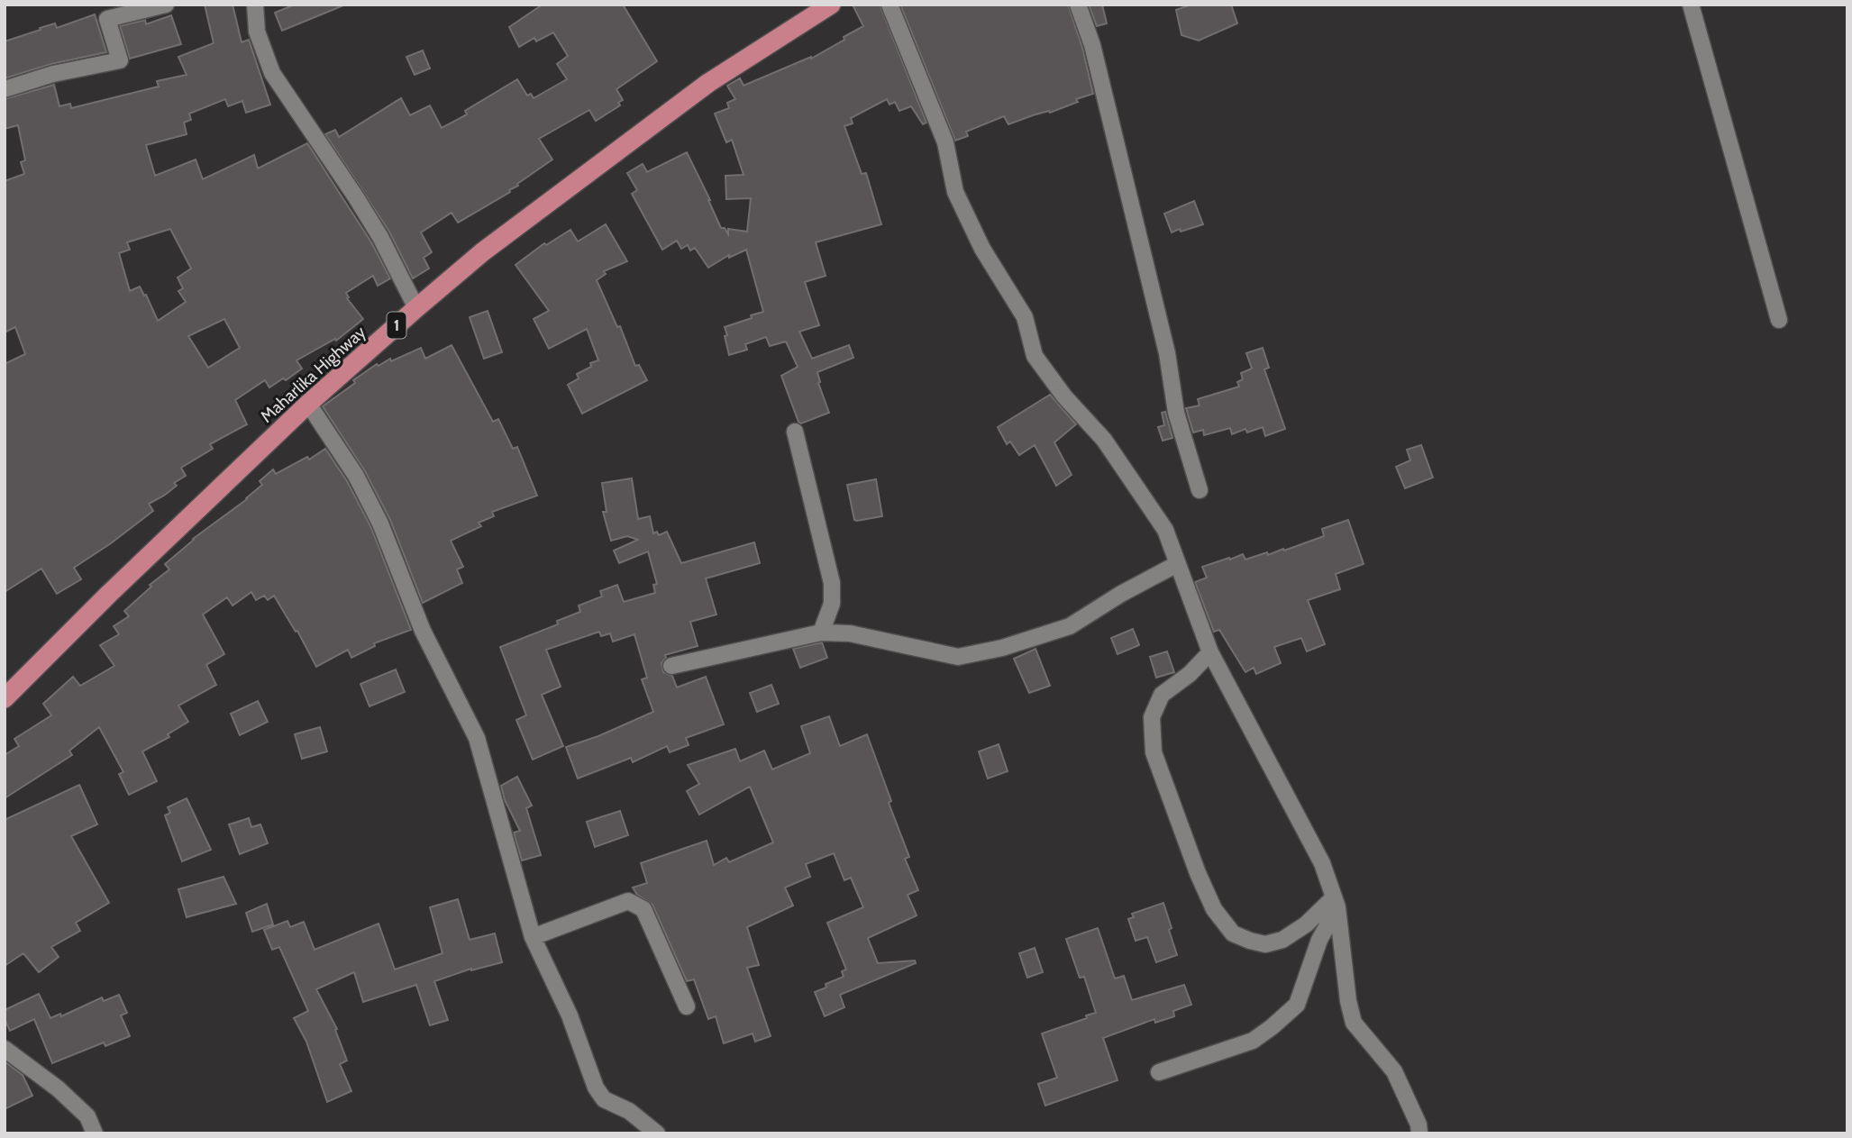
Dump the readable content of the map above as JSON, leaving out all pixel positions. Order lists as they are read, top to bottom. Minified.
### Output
{"streets":{"highway":["1","Maharlika Highway"]}}
